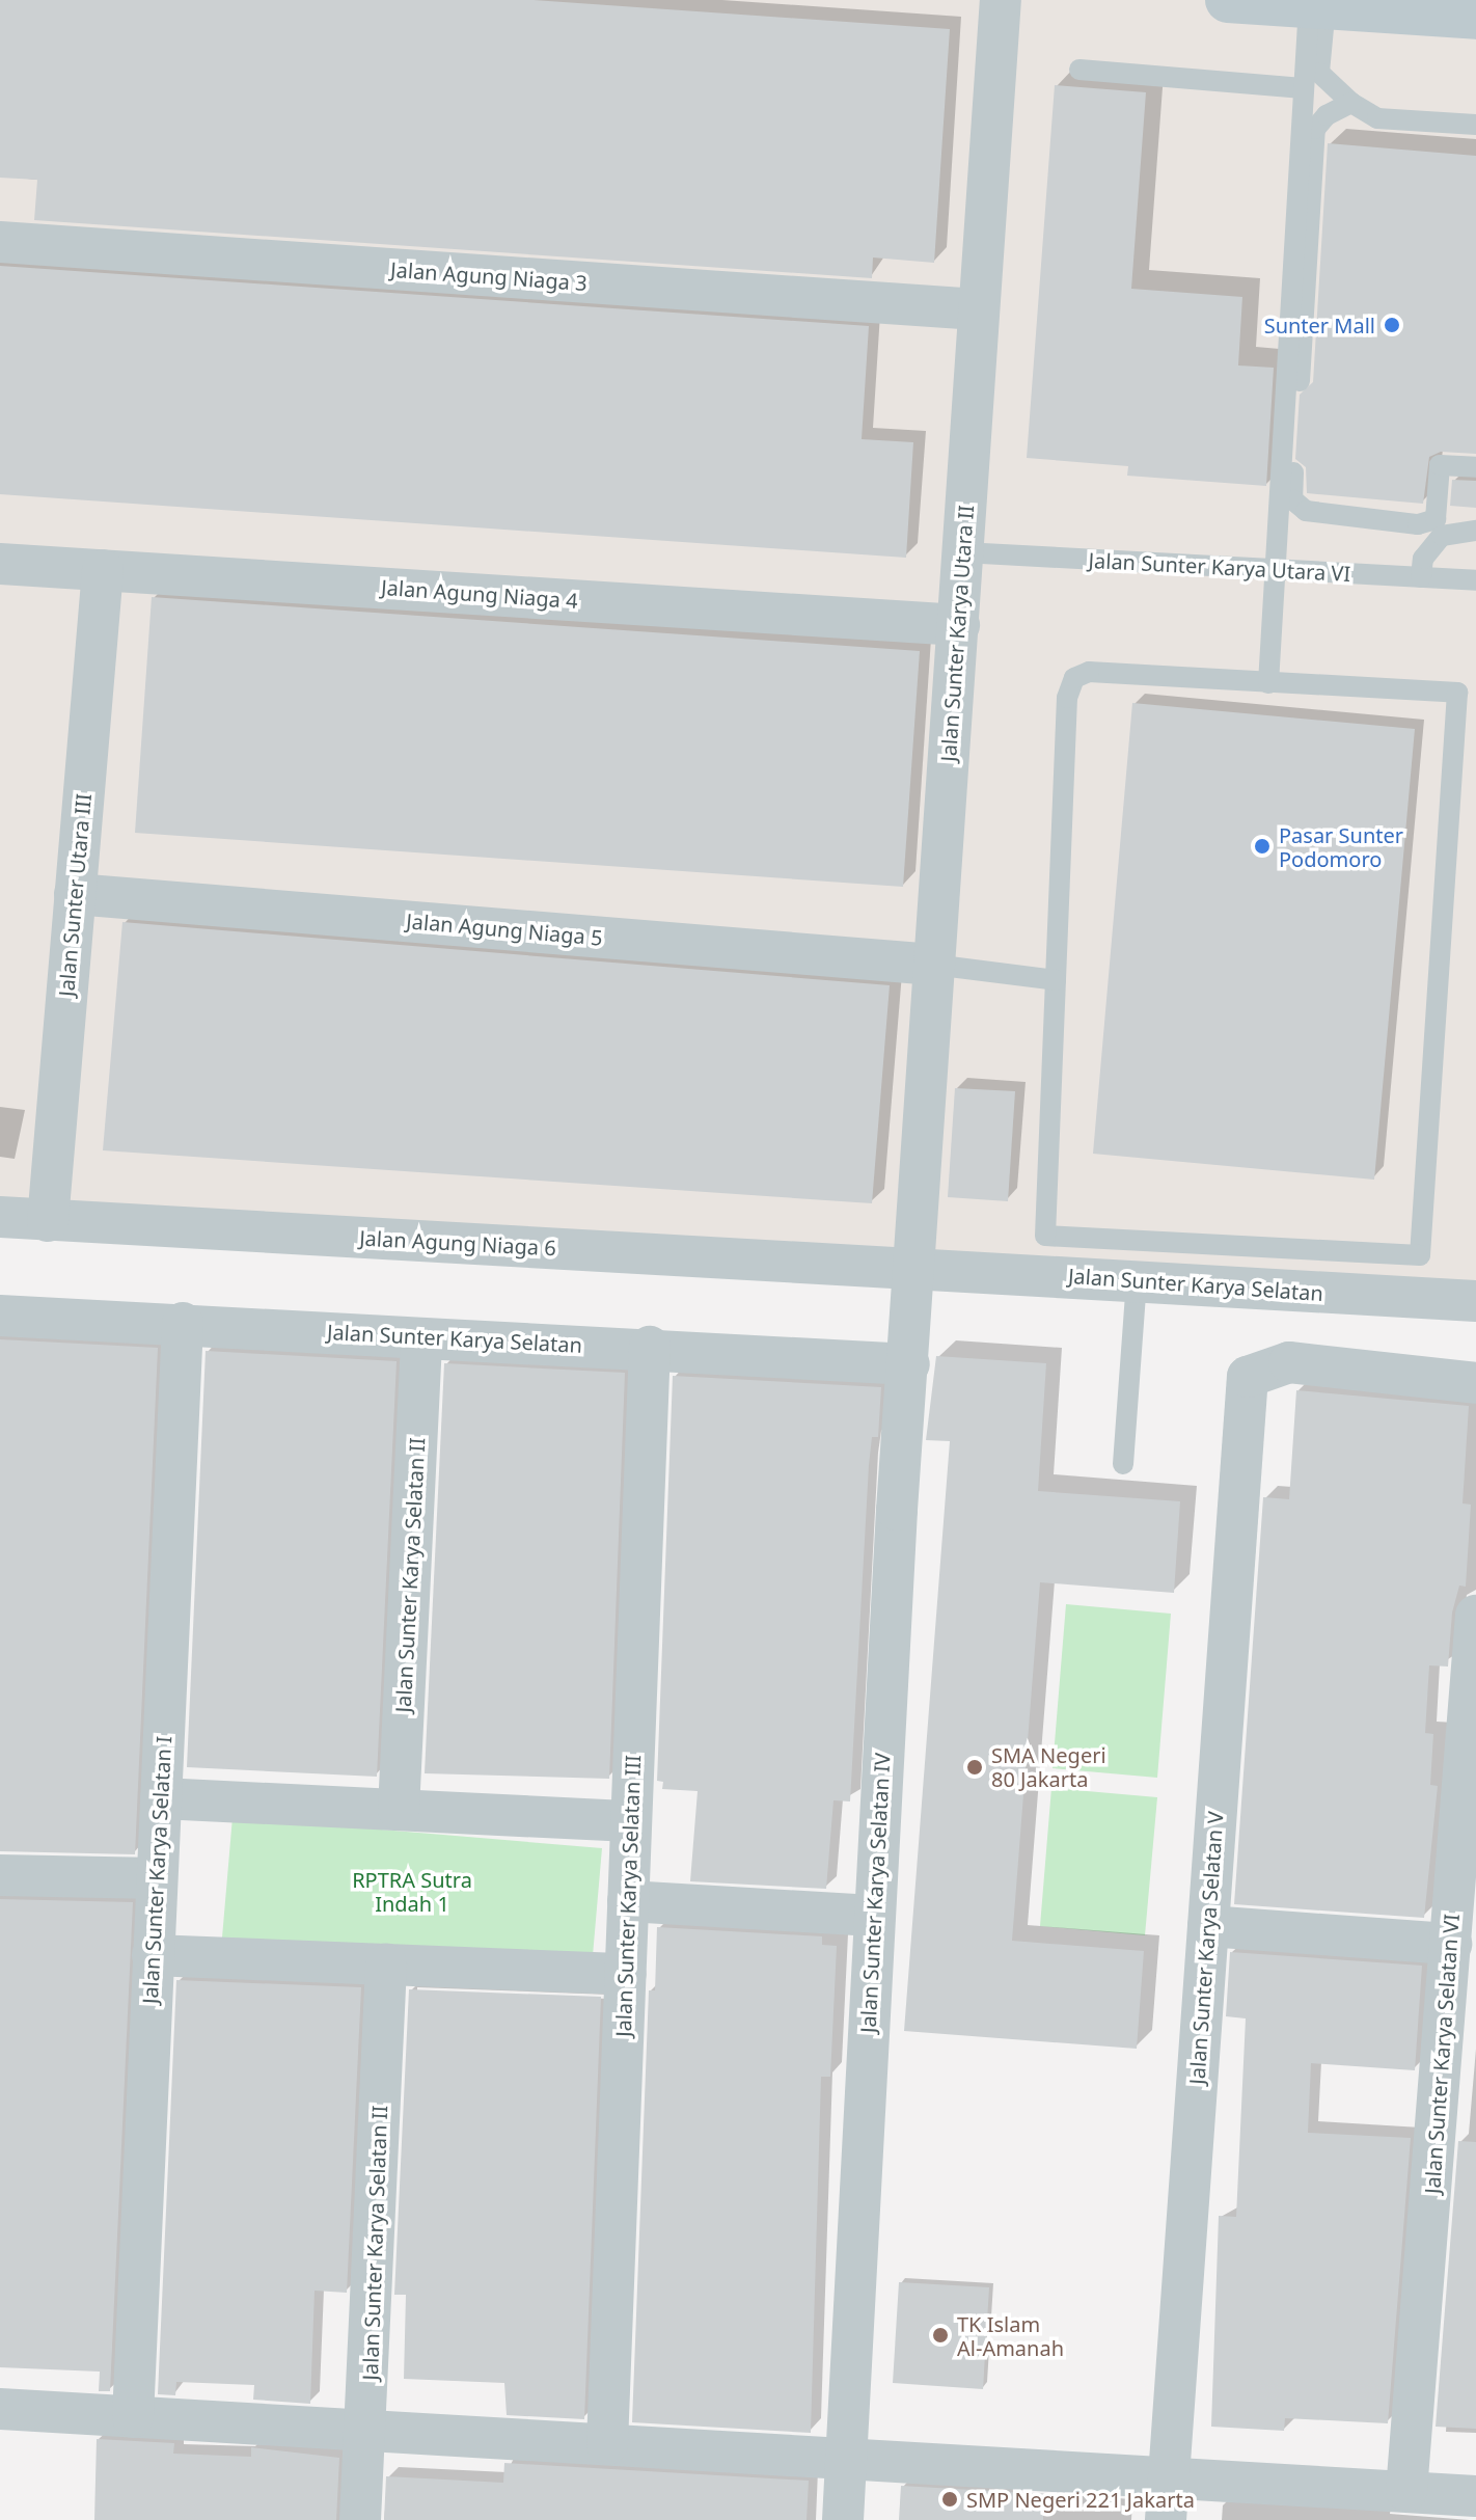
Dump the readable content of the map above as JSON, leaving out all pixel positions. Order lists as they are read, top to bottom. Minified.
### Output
{"streets":{"street":["Jalan Agung Niaga 3","Jalan Agung Niaga 4","Jalan Sunter Karya Utara II","Jalan Sunter Utara III","Jalan Agung Niaga 5","Jalan Agung Niaga 6","Jalan Sunter Karya Selatan","Jalan Sunter Karya Selatan II","Jalan Sunter Karya Selatan I","Jalan Sunter Karya Selatan IV","Jalan Sunter Karya Selatan III","Jalan Sunter Karya Selatan V","Jalan Sunter Karya Selatan VI"],"lane":["Jalan Sunter Karya Utara VI"]},"crossings":[["Jalan Agung Niaga 3","Jalan Sunter Karya Utara II"],["Jalan Sunter Karya Utara VI","Jalan Sunter Karya Utara II"],["Jalan Agung Niaga 4","Jalan Sunter Karya Utara II"],["Jalan Agung Niaga 4","Jalan Sunter Utara III"],["Jalan Sunter Karya Utara II","Jalan Agung Niaga 5"],["Jalan Sunter Karya Utara II","Jalan Agung Niaga 6"],["Jalan Sunter Karya Utara II","Jalan Sunter Karya Selatan"],["Jalan Sunter Karya Utara II","Jalan Sunter Karya Selatan IV"],["Jalan Sunter Utara III","Jalan Agung Niaga 5"],["Jalan Sunter Utara III","Jalan Agung Niaga 6"],["Jalan Agung Niaga 6","Jalan Sunter Karya Selatan"],["Jalan Agung Niaga 6","Jalan Sunter Karya Selatan IV"],["Jalan Sunter Karya Selatan","Jalan Sunter Karya Selatan II"],["Jalan Sunter Karya Selatan","Jalan Sunter Karya Selatan I"],["Jalan Sunter Karya Selatan","Jalan Sunter Karya Selatan IV"],["Jalan Sunter Karya Selatan","Jalan Sunter Karya Selatan III"]],"parks":["RPTRA Sutra Indah 1"],"places":["Sunter Mall","Pasar Sunter Podomoro","SMA Negeri 80 Jakarta","TK Islam Al-Amanah","SMP Negeri 221 Jakarta"]}
